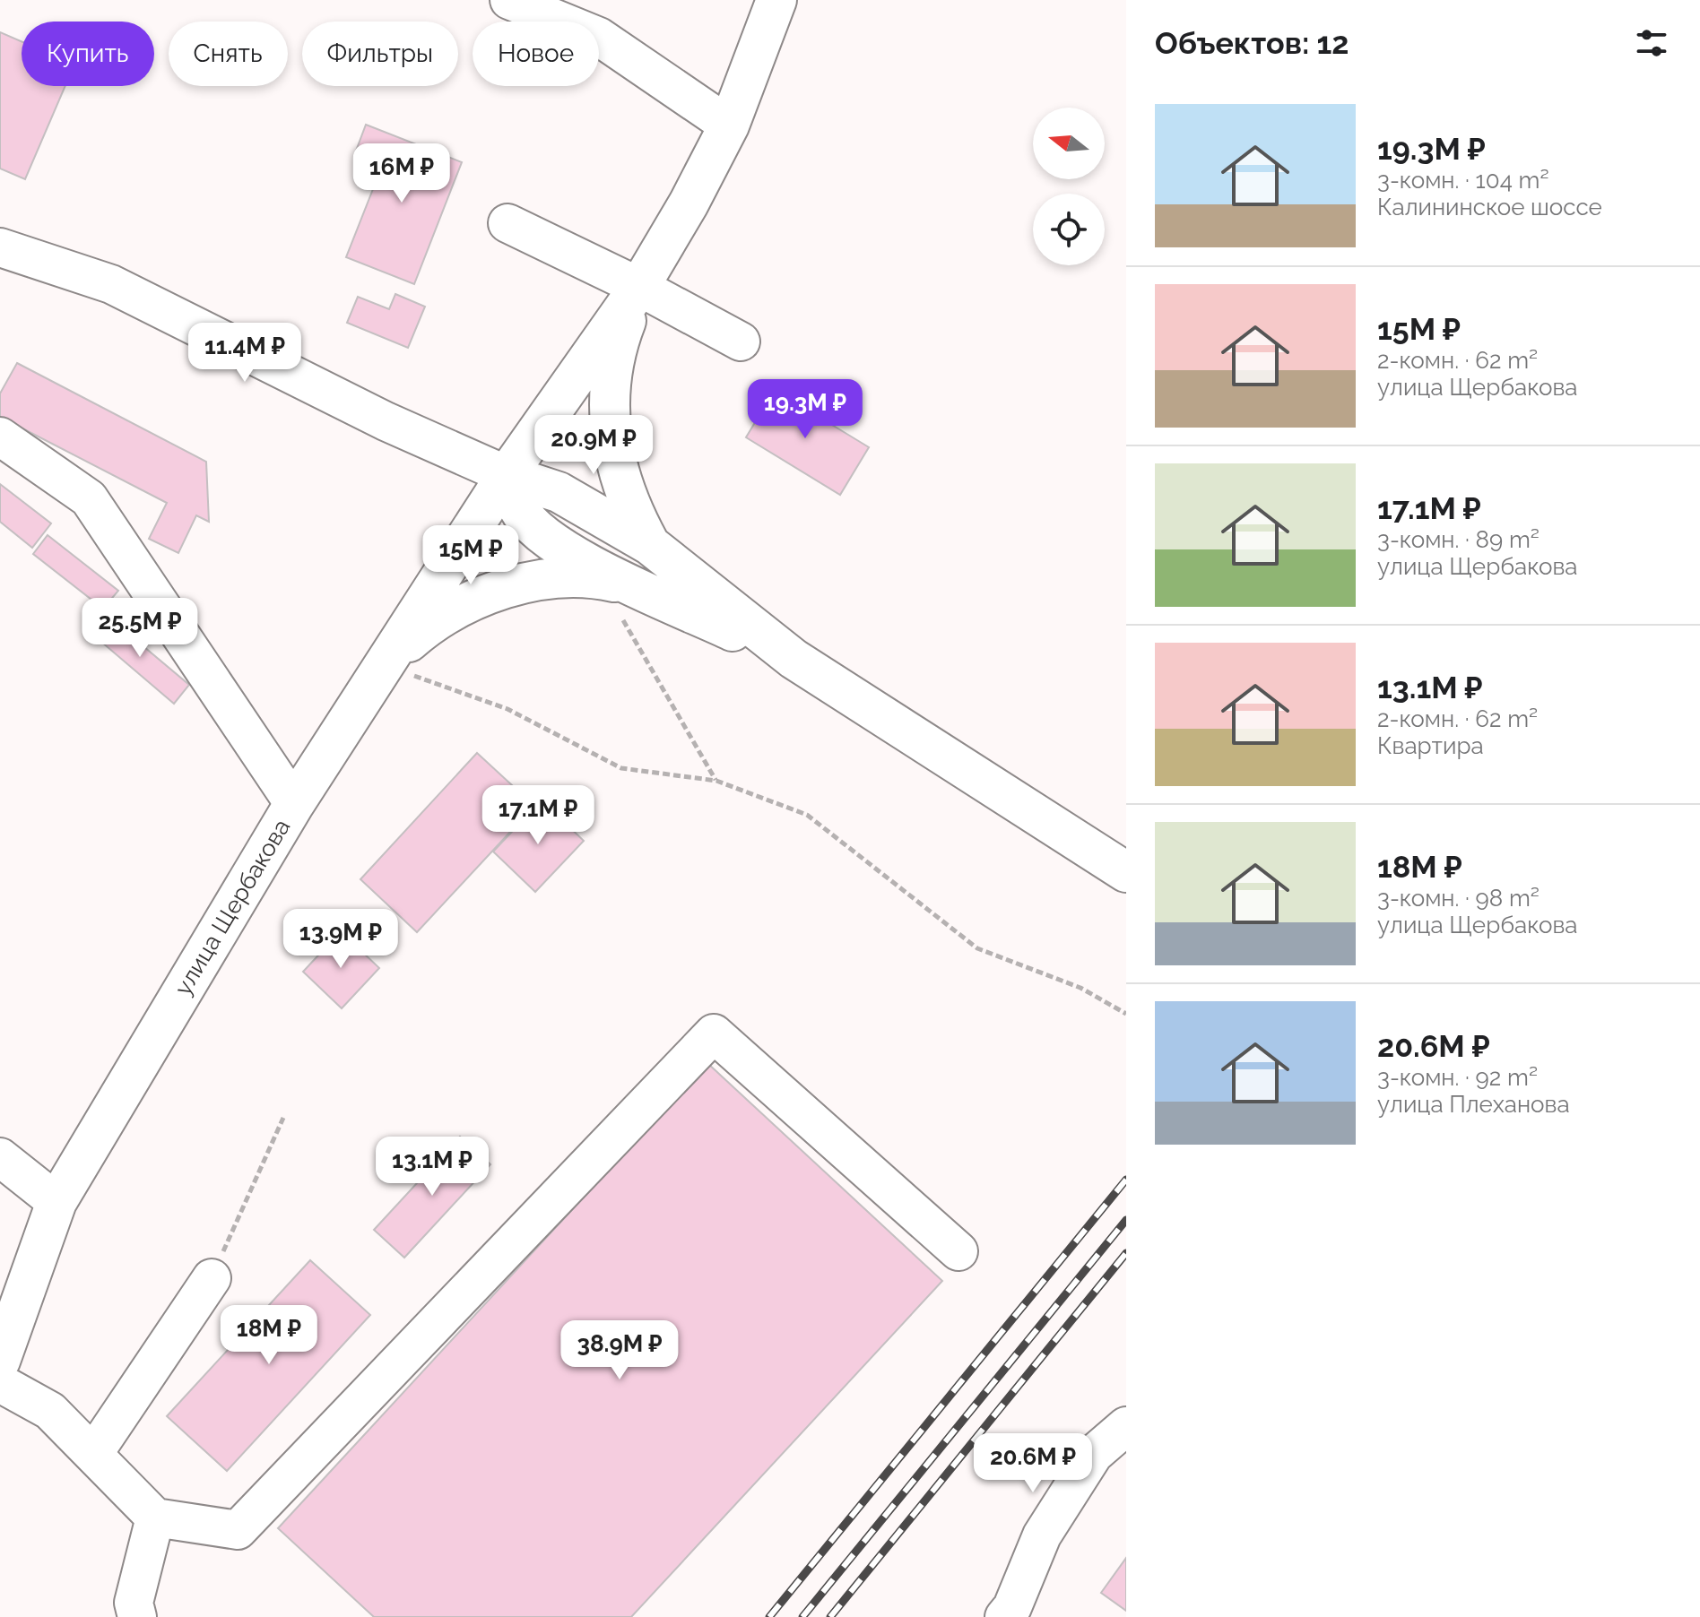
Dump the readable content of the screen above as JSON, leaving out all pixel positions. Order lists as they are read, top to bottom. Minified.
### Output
{"streets":{"main road":["улица Щербакова"]},"north":"left","page":{"heading":"Объектов: 12","chip":["Купить","Снять","Фильтры","Новое"],"list":[{"name":"19.3M ₽","note":"3-комн. · 104 m² · Калининское шоссе"},{"name":"15M ₽","note":"2-комн. · 62 m² · улица Щербакова"},{"name":"17.1M ₽","note":"3-комн. · 89 m² · улица Щербакова"},{"name":"13.1M ₽","note":"2-комн. · 62 m² · Квартира"},{"name":"18M ₽","note":"3-комн. · 98 m² · улица Щербакова"},{"name":"20.6M ₽","note":"3-комн. · 92 m² · улица Плеханова"}],"price":["16M ₽","11.4M ₽","19.3M ₽","20.9M ₽","15M ₽","25.5M ₽","17.1M ₽","13.9M ₽","13.1M ₽","18M ₽","38.9M ₽","20.6M ₽"]}}
